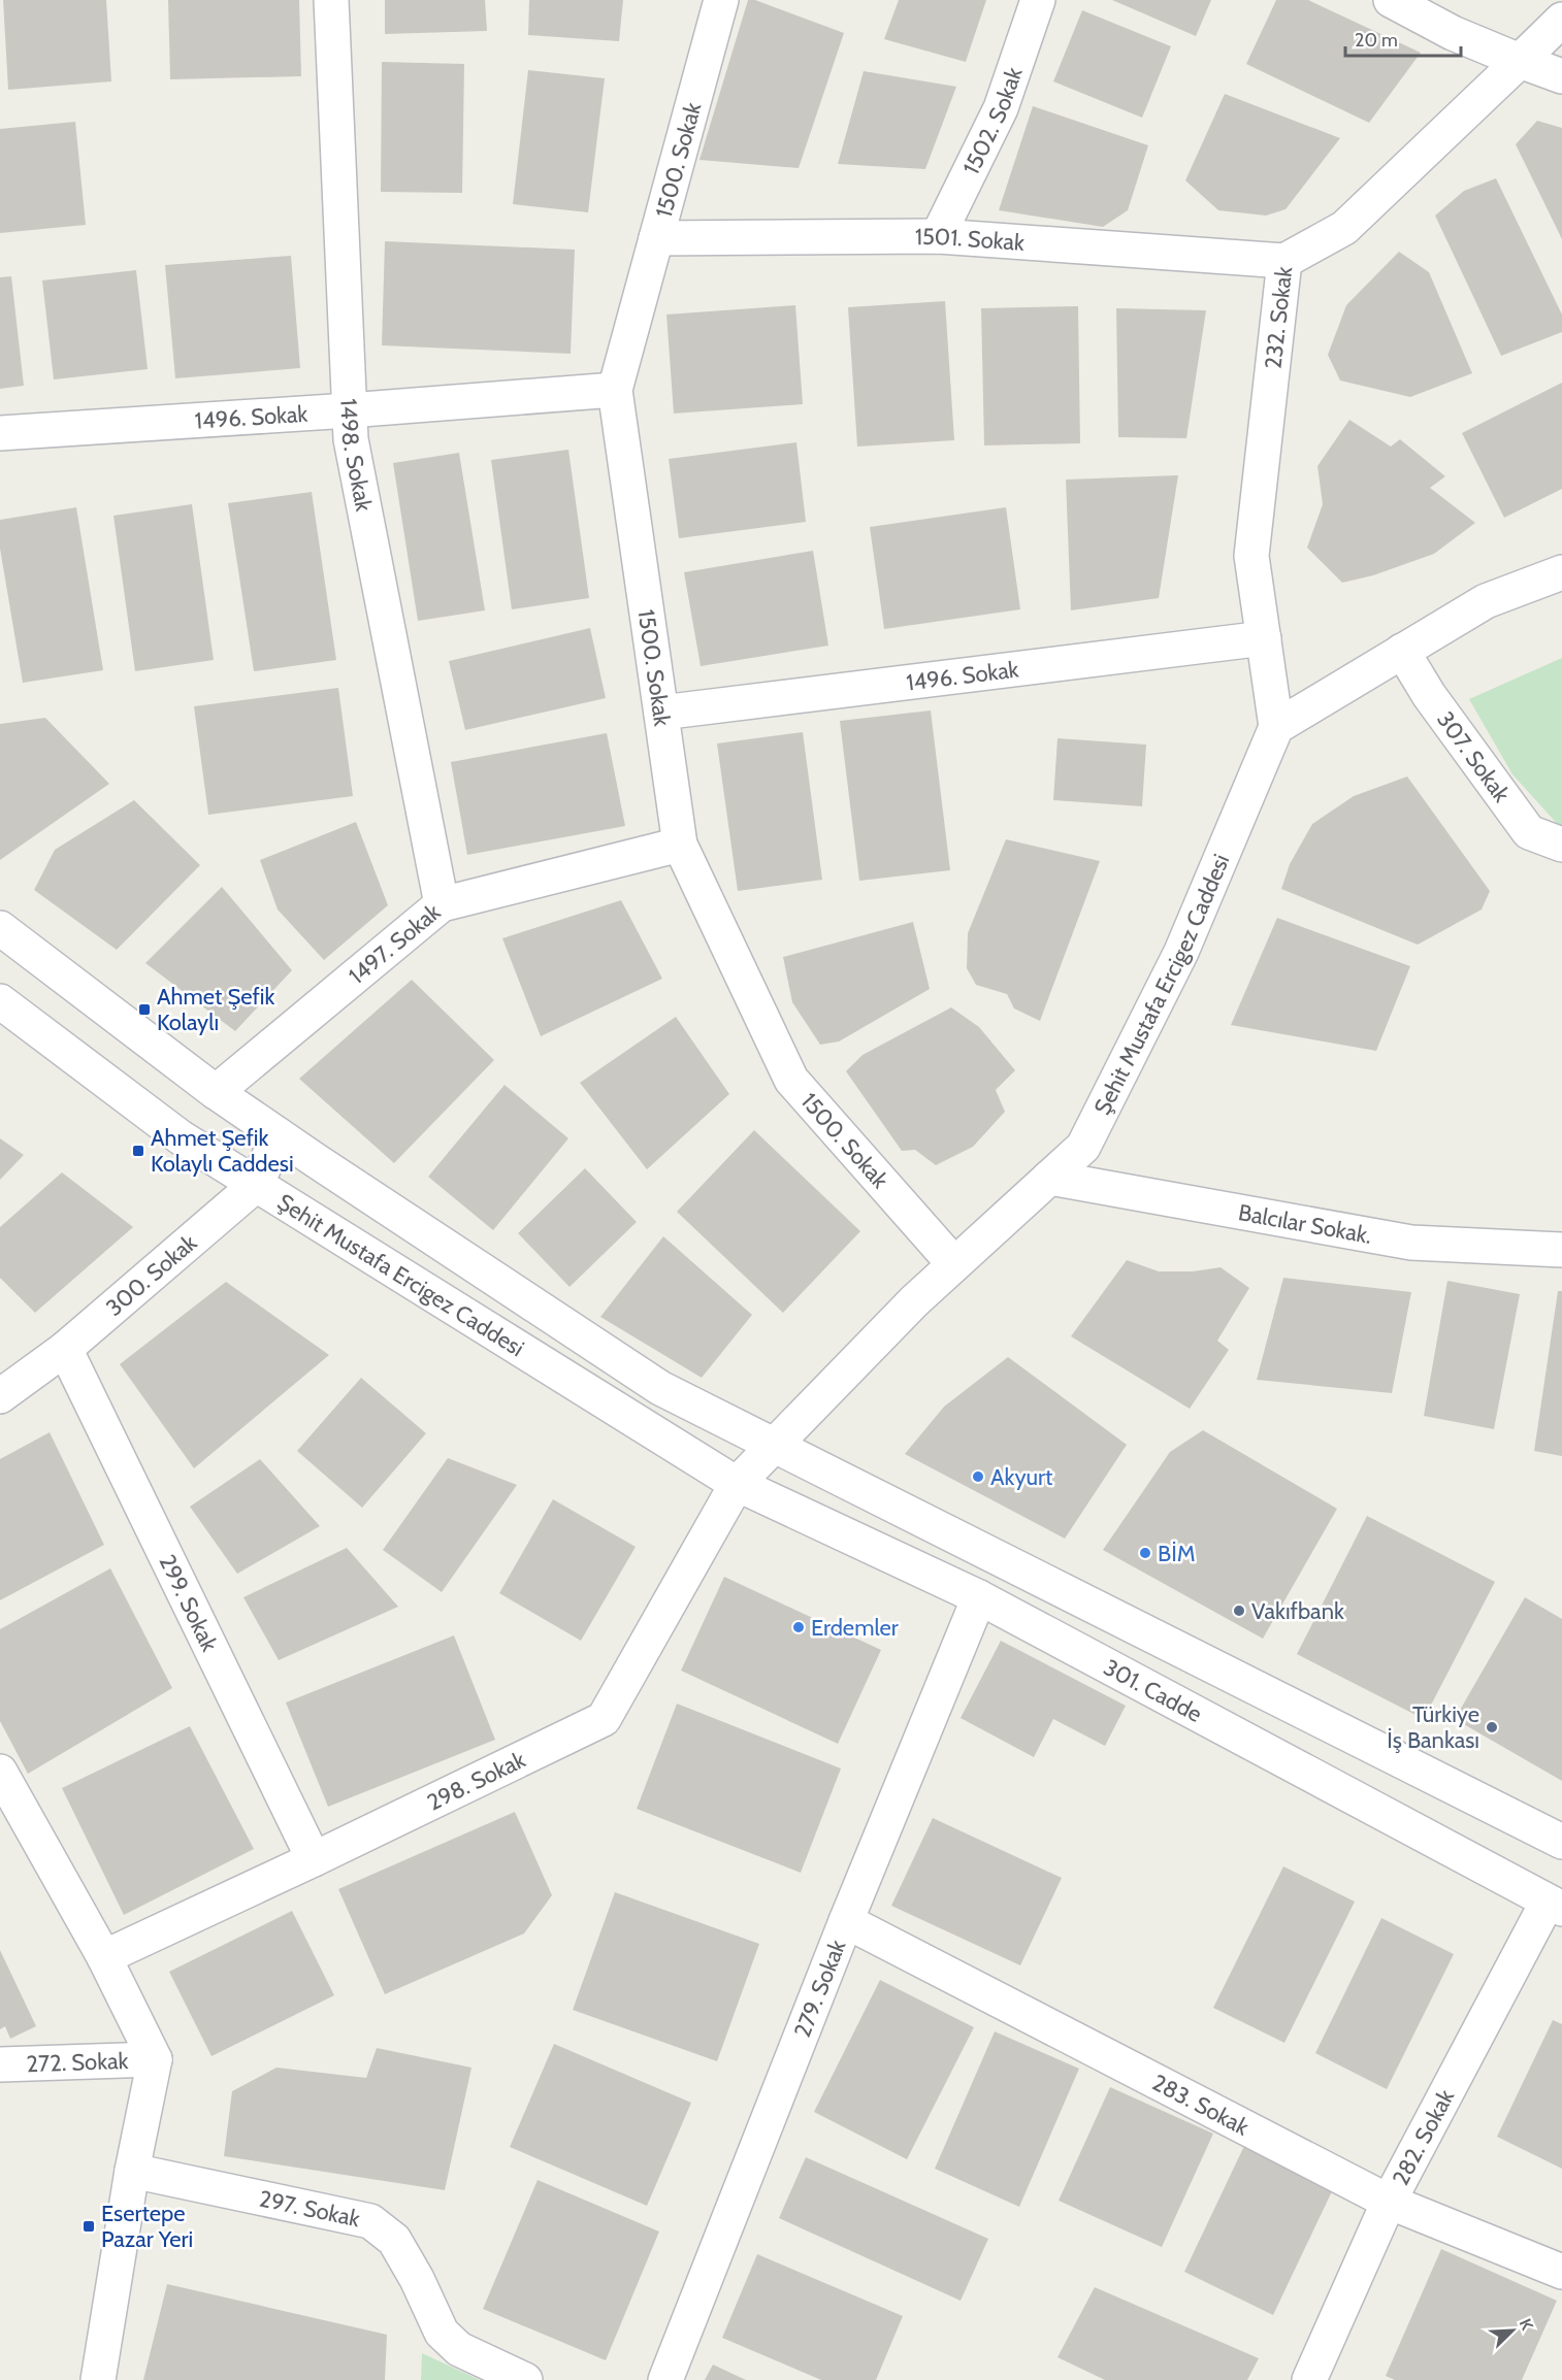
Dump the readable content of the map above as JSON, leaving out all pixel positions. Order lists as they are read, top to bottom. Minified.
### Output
{"streets":{"street":["1502. Sokak","1500. Sokak","1501. Sokak","232. Sokak","1496. Sokak","1498. Sokak","307. Sokak","1497. Sokak","Şehit Mustafa Ercigez Caddesi","Balcılar Sokak.","300. Sokak","299. Sokak","301. Cadde","298. Sokak","279. Sokak","272. Sokak","283. Sokak","282. Sokak","297. Sokak"]},"crossings":[["1502. Sokak","1501. Sokak"],["1500. Sokak","1501. Sokak"],["1500. Sokak","1496. Sokak"],["1500. Sokak","1497. Sokak"],["1500. Sokak","Şehit Mustafa Ercigez Caddesi"],["1501. Sokak","232. Sokak"],["232. Sokak","1496. Sokak"],["232. Sokak","Şehit Mustafa Ercigez Caddesi"],["1496. Sokak","1498. Sokak"],["1498. Sokak","1497. Sokak"],["1497. Sokak","Şehit Mustafa Ercigez Caddesi"],["Şehit Mustafa Ercigez Caddesi","Balcılar Sokak."],["Şehit Mustafa Ercigez Caddesi","300. Sokak"],["Şehit Mustafa Ercigez Caddesi","301. Cadde"],["Şehit Mustafa Ercigez Caddesi","298. Sokak"],["300. Sokak","299. Sokak"],["299. Sokak","298. Sokak"],["301. Cadde","298. Sokak"],["301. Cadde","279. Sokak"],["301. Cadde","282. Sokak"],["279. Sokak","283. Sokak"],["283. Sokak","282. Sokak"]],"places":{"transit":["Ahmet Şefik Kolaylı","Ahmet Şefik Kolaylı Caddesi","Esertepe Pazar Yeri"],"other":["Akyurt","BİM","Vakıfbank","Erdemler","Türkiye İş Bankası"]},"scale_bar":"20 m","north":"top right"}
